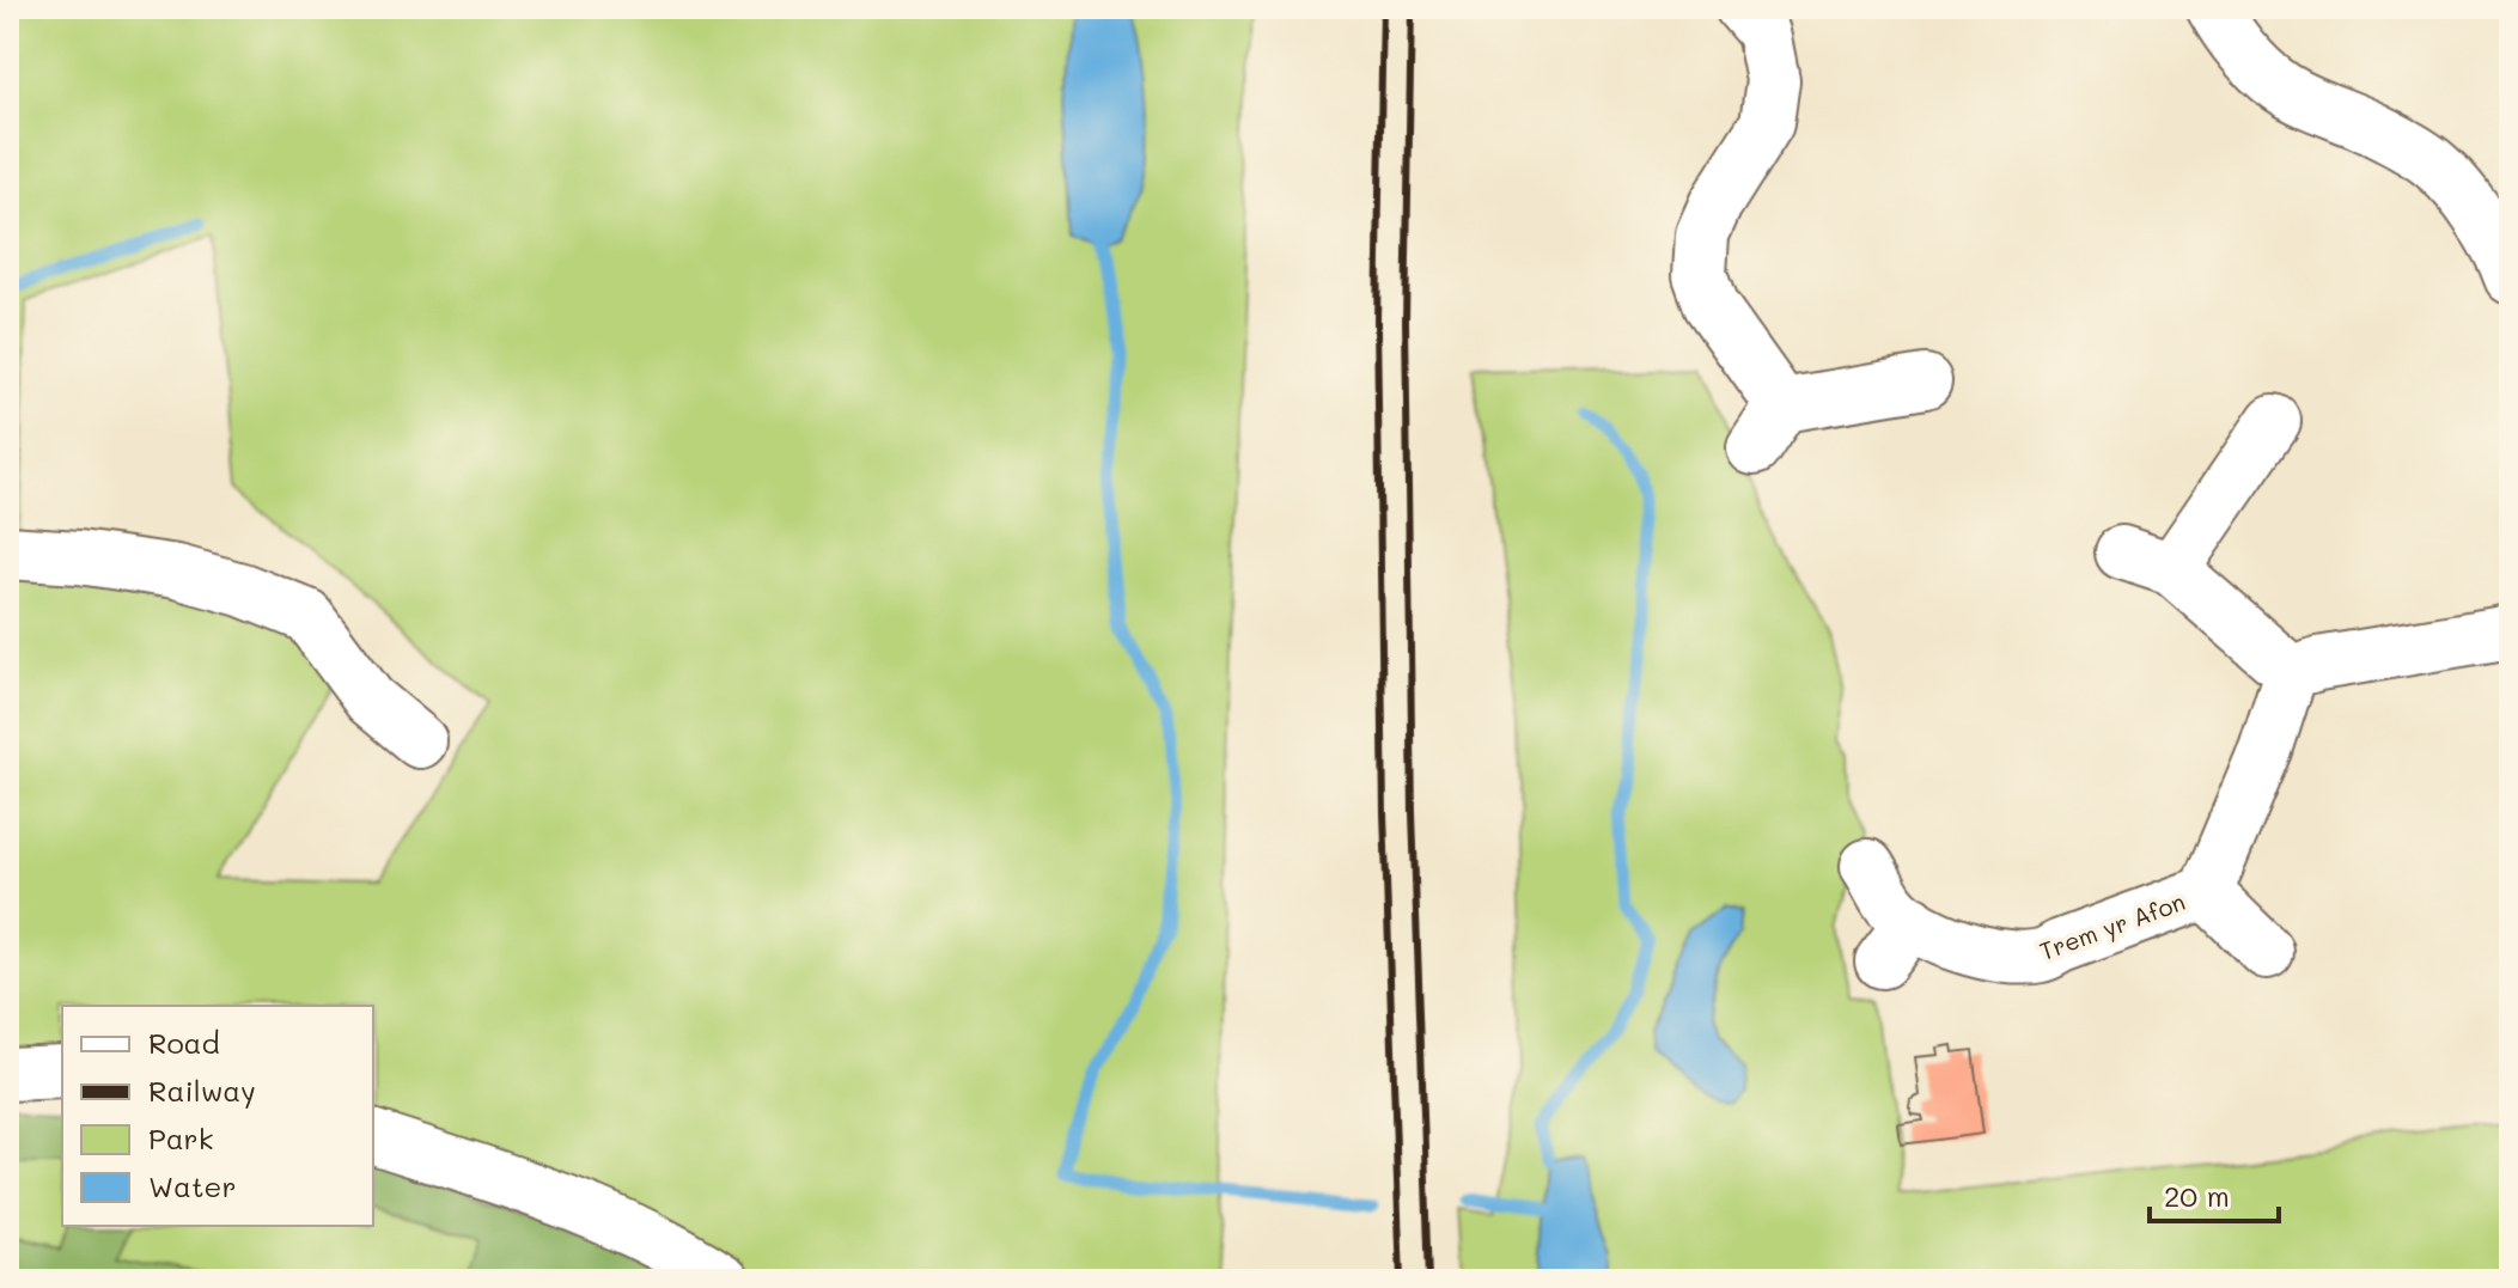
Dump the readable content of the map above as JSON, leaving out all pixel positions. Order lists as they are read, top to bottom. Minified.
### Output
{"streets":{"street":["Trem yr Afon"]},"legend":["Road","Railway","Park","Water"],"scale_bar":"20 m"}
